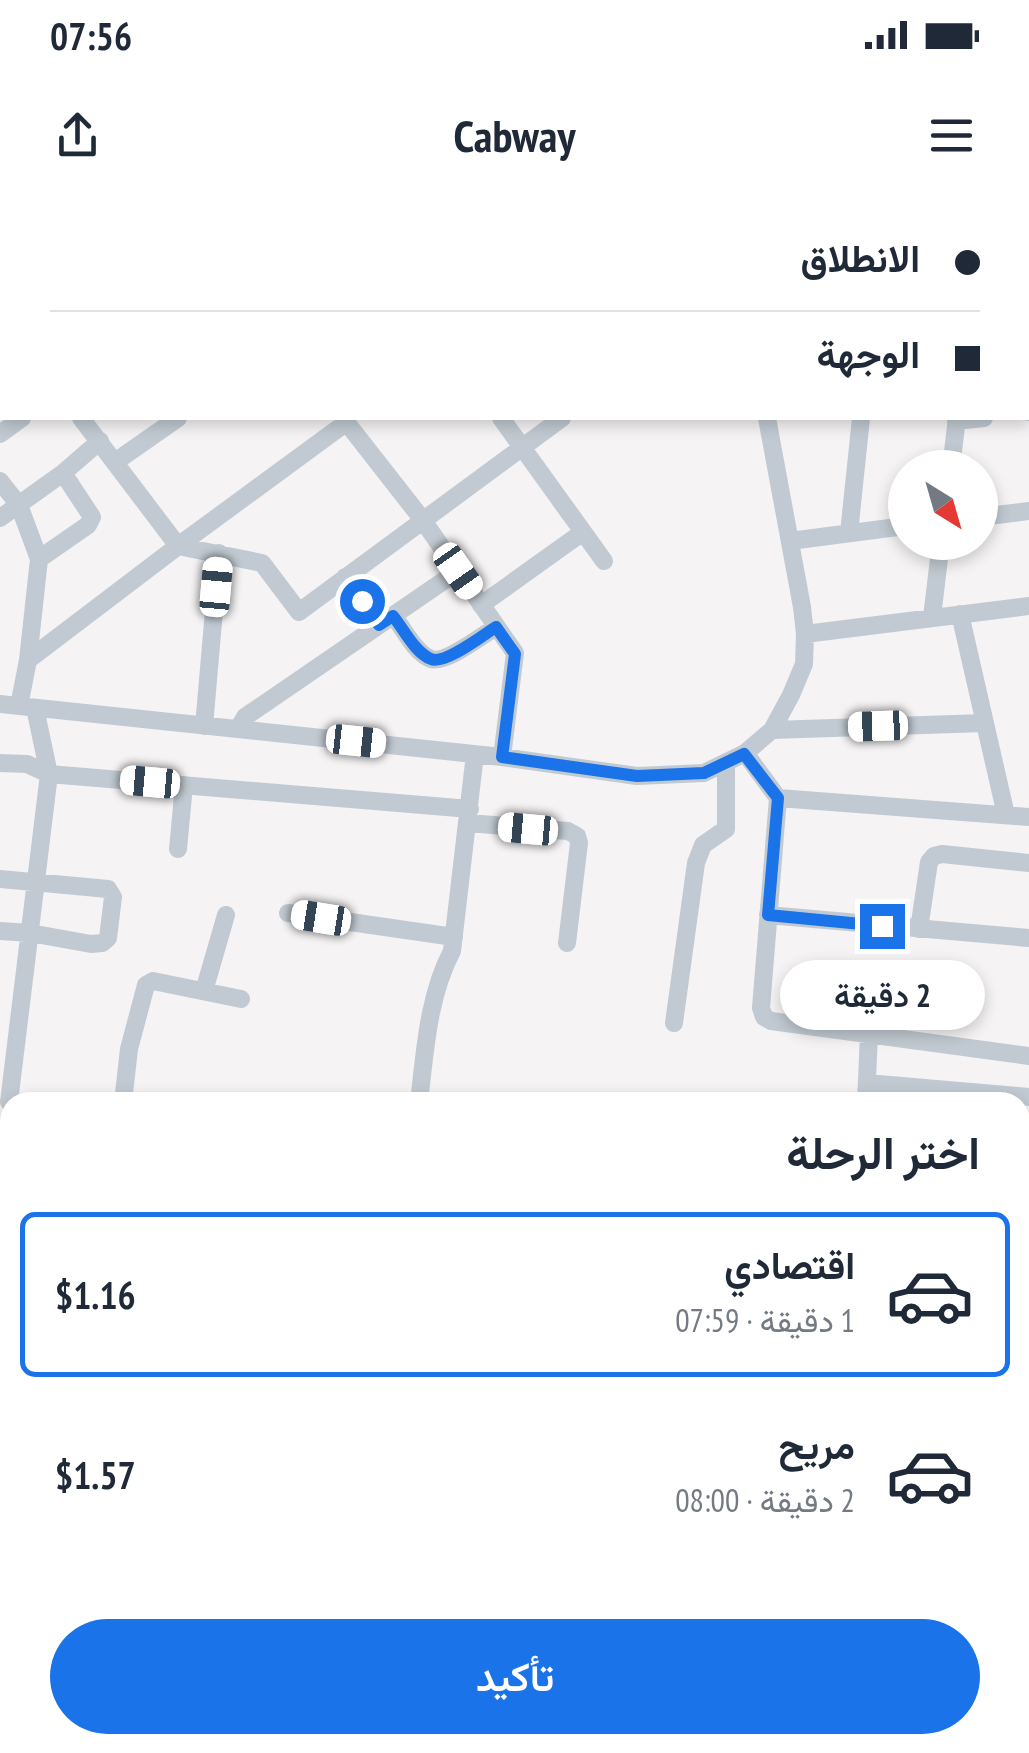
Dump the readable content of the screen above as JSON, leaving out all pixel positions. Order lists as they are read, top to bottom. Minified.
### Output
{"north":"bottom right","page":{"status":"07:56","header":"Cabway","banner":["الانطلاق","الوجهة"],"bubble":"2 دقيقة","heading":"اختر الرحلة","list":[{"name":"اقتصادي","note":"1 دقيقة · 07:59","value":"$1.16"},{"name":"مريح","note":"2 دقيقة · 08:00","value":"$1.57"}],"buttons":"تأكيد"}}
